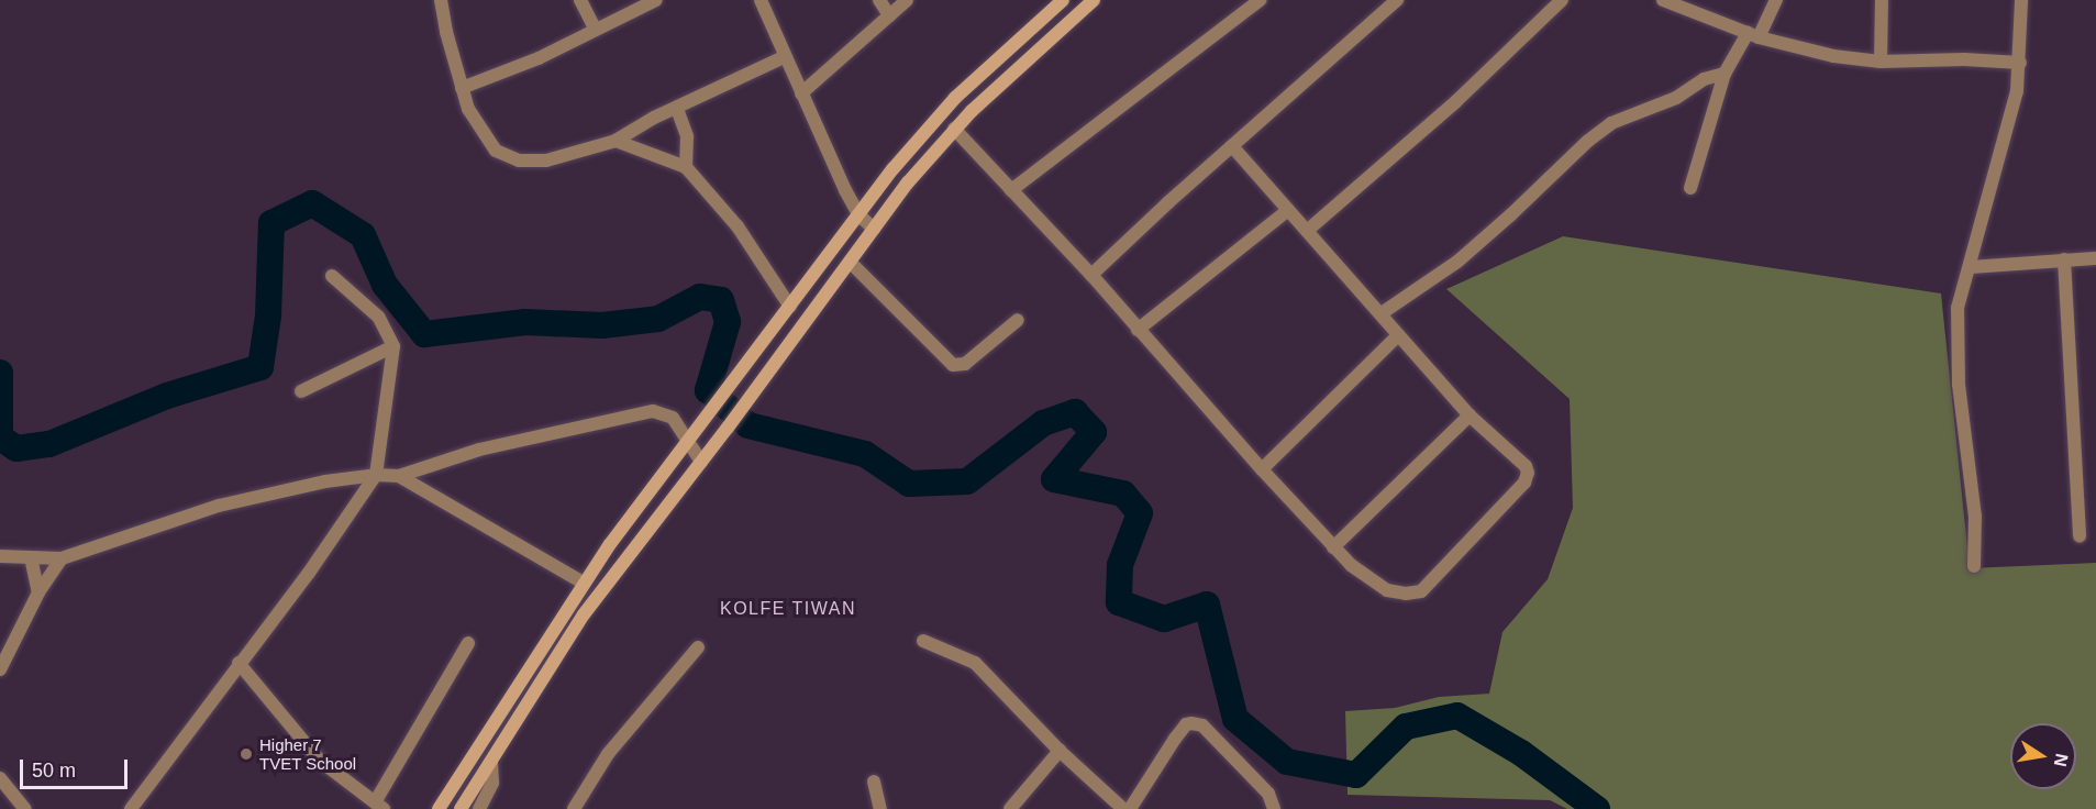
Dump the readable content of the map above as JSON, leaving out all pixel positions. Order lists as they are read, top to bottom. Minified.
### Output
{"districts":["KOLFE TIWAN"],"places":["Higher 7 TVET School"],"scale_bar":"50 m","north":"right"}
